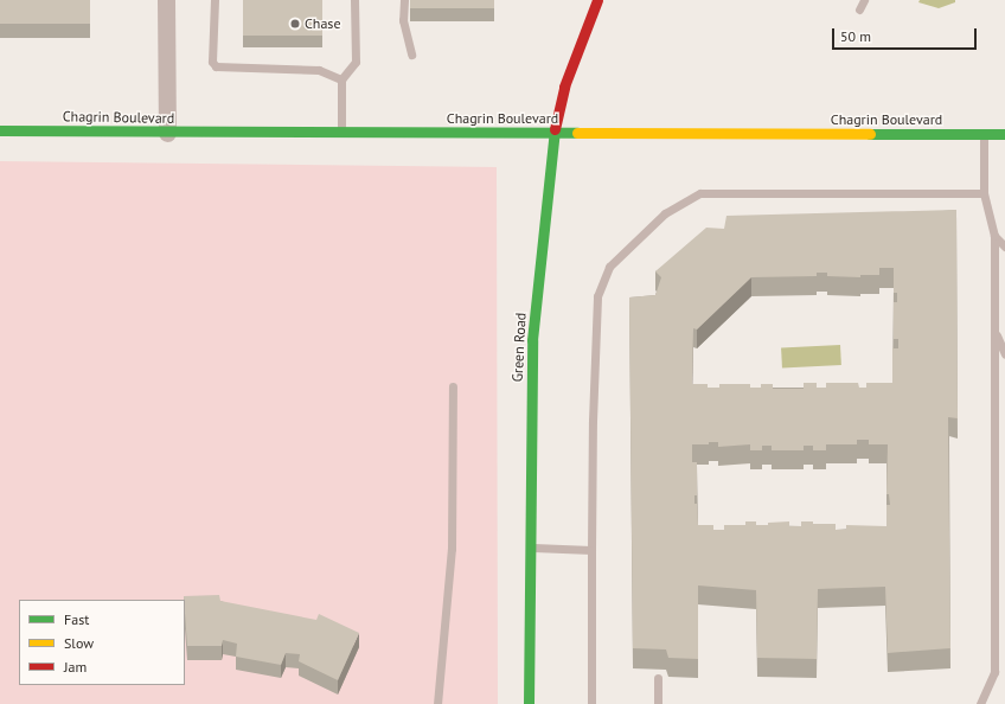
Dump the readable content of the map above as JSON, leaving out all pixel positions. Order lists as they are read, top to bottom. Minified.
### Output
{"streets":{"main road":["Chagrin Boulevard","Green Road"]},"crossings":[["Chagrin Boulevard","Green Road"]],"places":["Chase"],"legend":["Fast","Slow","Jam"],"scale_bar":"50 m"}
